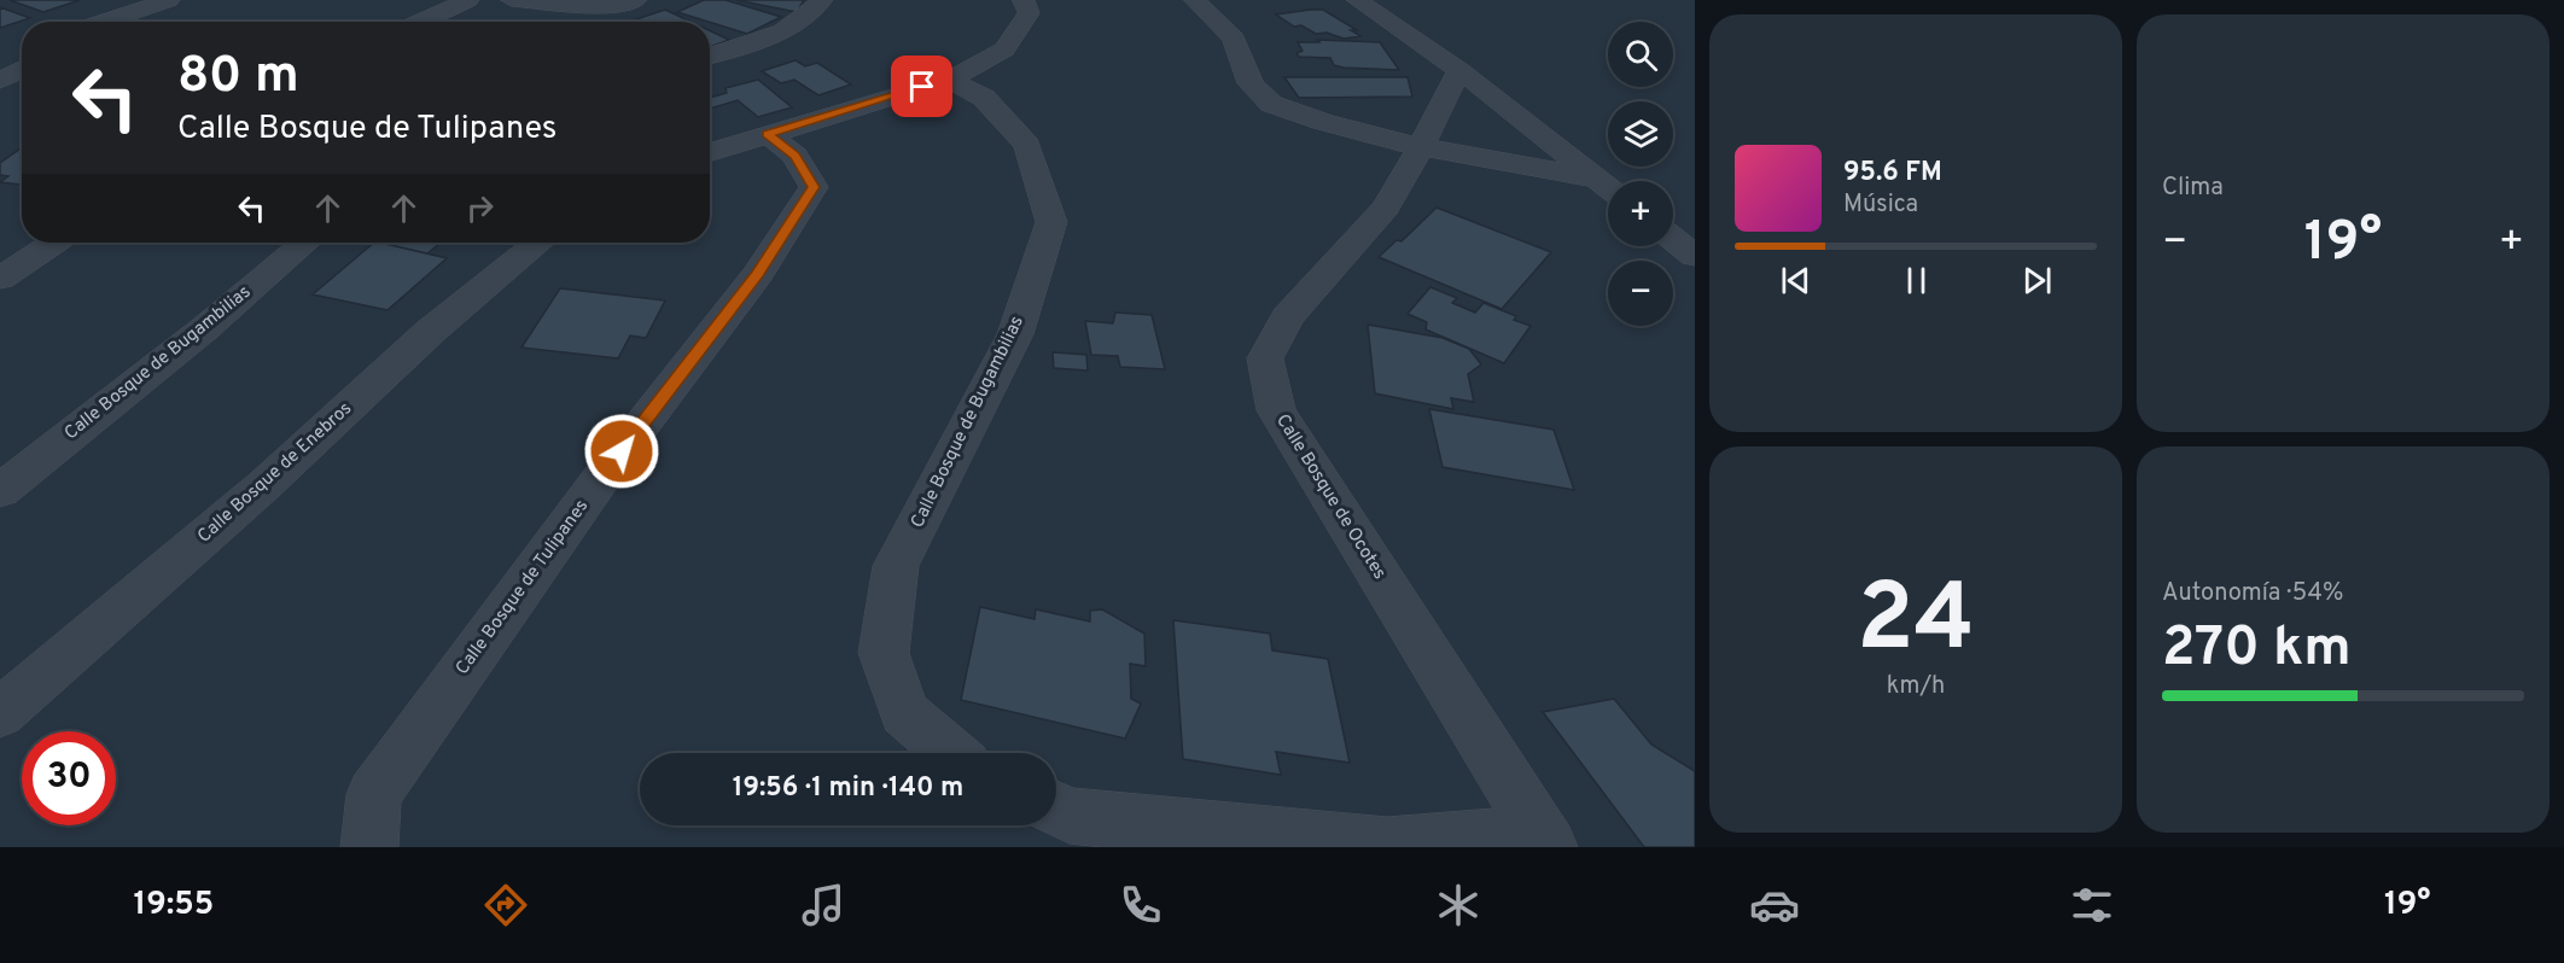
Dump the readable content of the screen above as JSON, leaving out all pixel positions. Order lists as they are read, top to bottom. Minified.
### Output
{"streets":{"street":["Calle Bosque de Bugambilias","Calle Bosque de Enebros","Calle Bosque de Ocotes","Calle Bosque de Tulipanes"]},"page":{"tile":["Clima",["24","km/h"],["Autonomía · 54%","270 km"]],"map_buttons":["+","−"],"turn":["80 m","Calle Bosque de Tulipanes"],"song":["95.6 FM","Música"],"heat":["−","19°","+"],"limit":"30","trip":"19:56 · 1 min · 140 m","tabs":["19:55","19°"]}}
